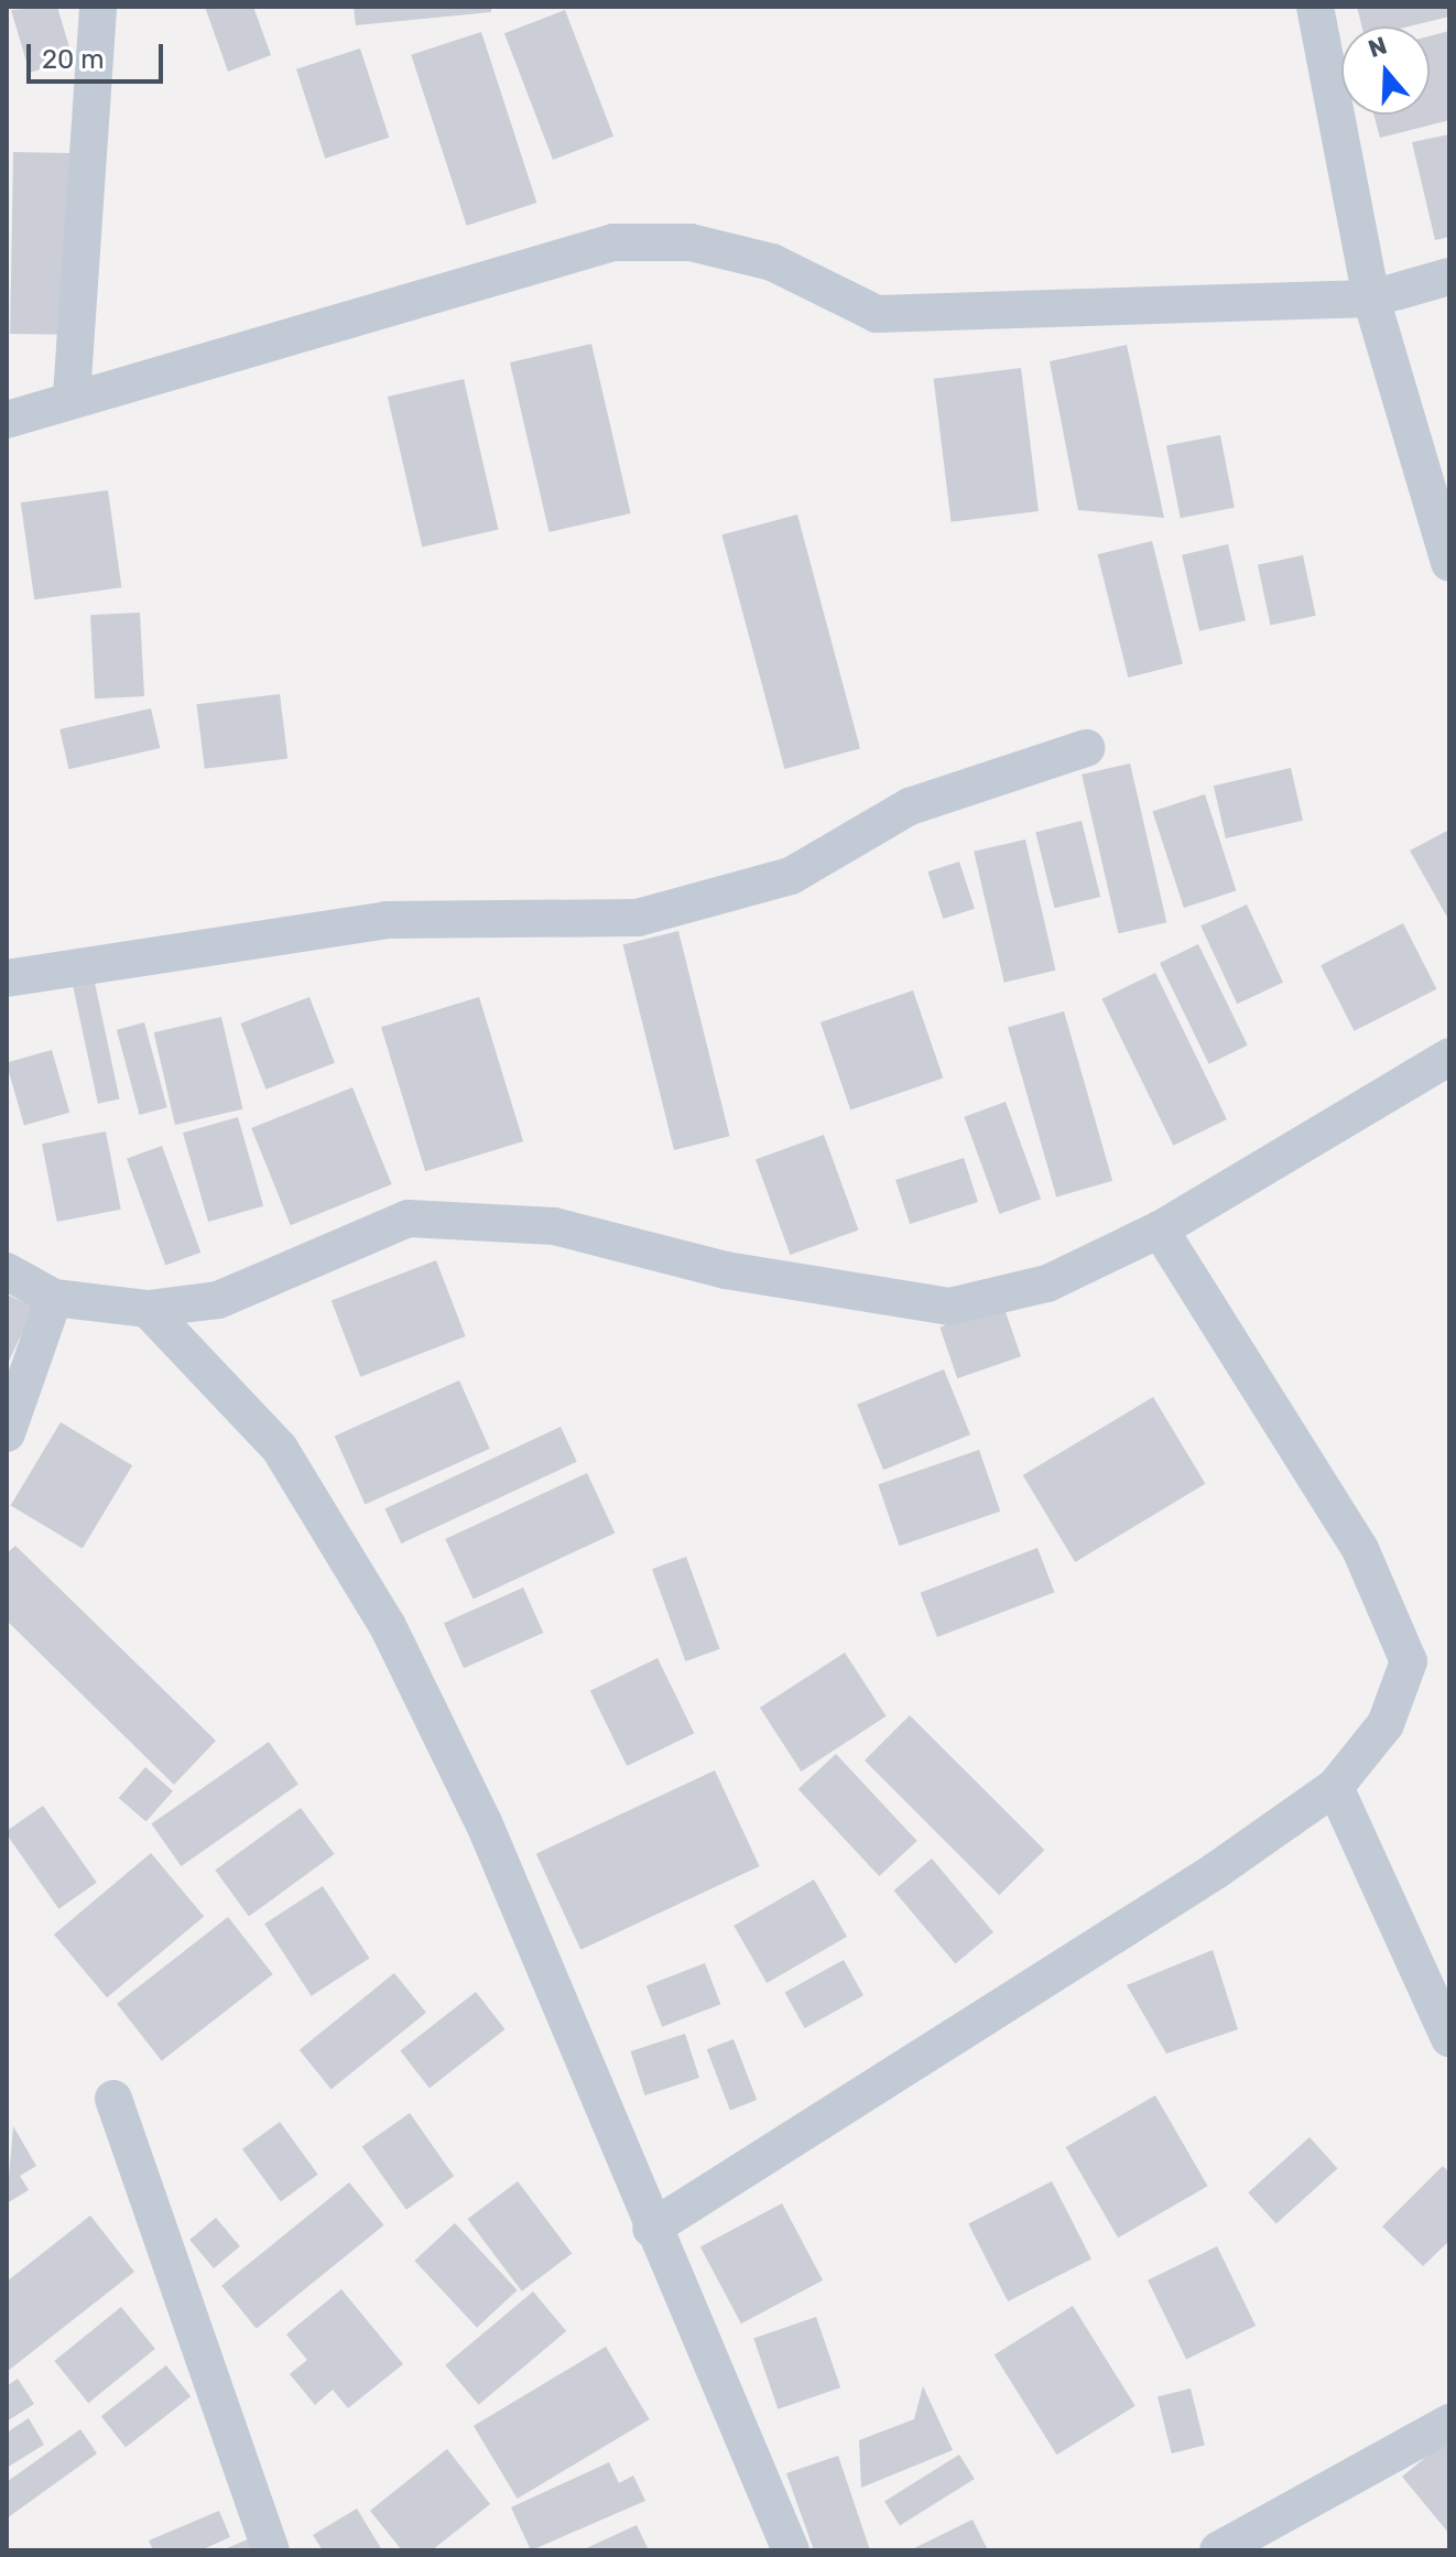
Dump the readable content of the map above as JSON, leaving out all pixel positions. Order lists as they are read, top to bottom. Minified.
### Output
{"scale_bar":"20 m","north":"top"}
